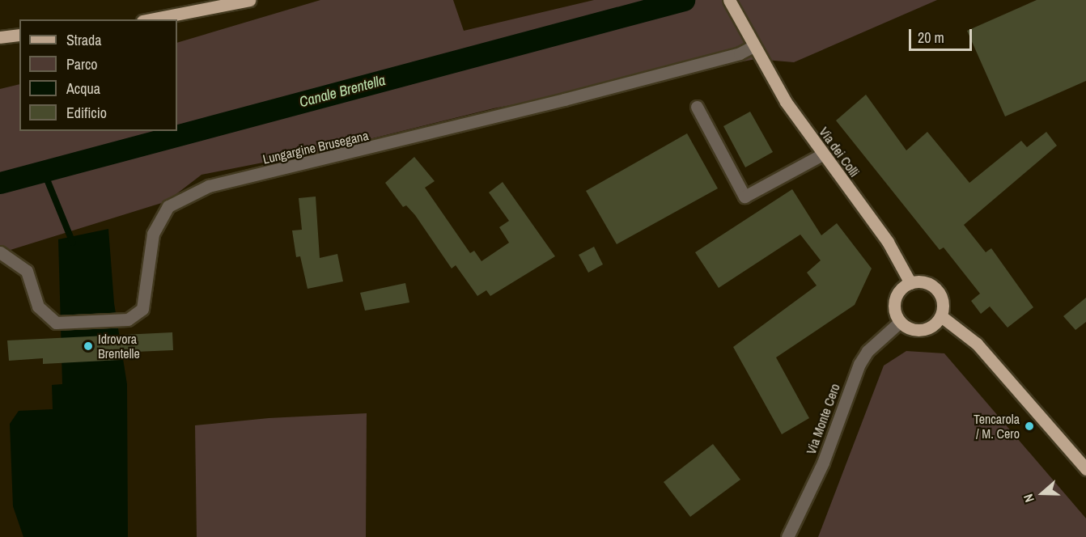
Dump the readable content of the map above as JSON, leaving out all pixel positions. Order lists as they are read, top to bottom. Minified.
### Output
{"streets":{"main road":["Via dei Colli"],"street":["Lungargine Brusegana","Via Monte Cero"]},"crossings":[["Lungargine Brusegana","Via dei Colli"],["Via dei Colli","Via Monte Cero"]],"water":["Canale Brentella"],"places":["Idrovora Brentelle","Tencarola / M. Cero"],"legend":["Strada","Parco","Acqua","Edificio"],"scale_bar":"20 m","north":"left"}
